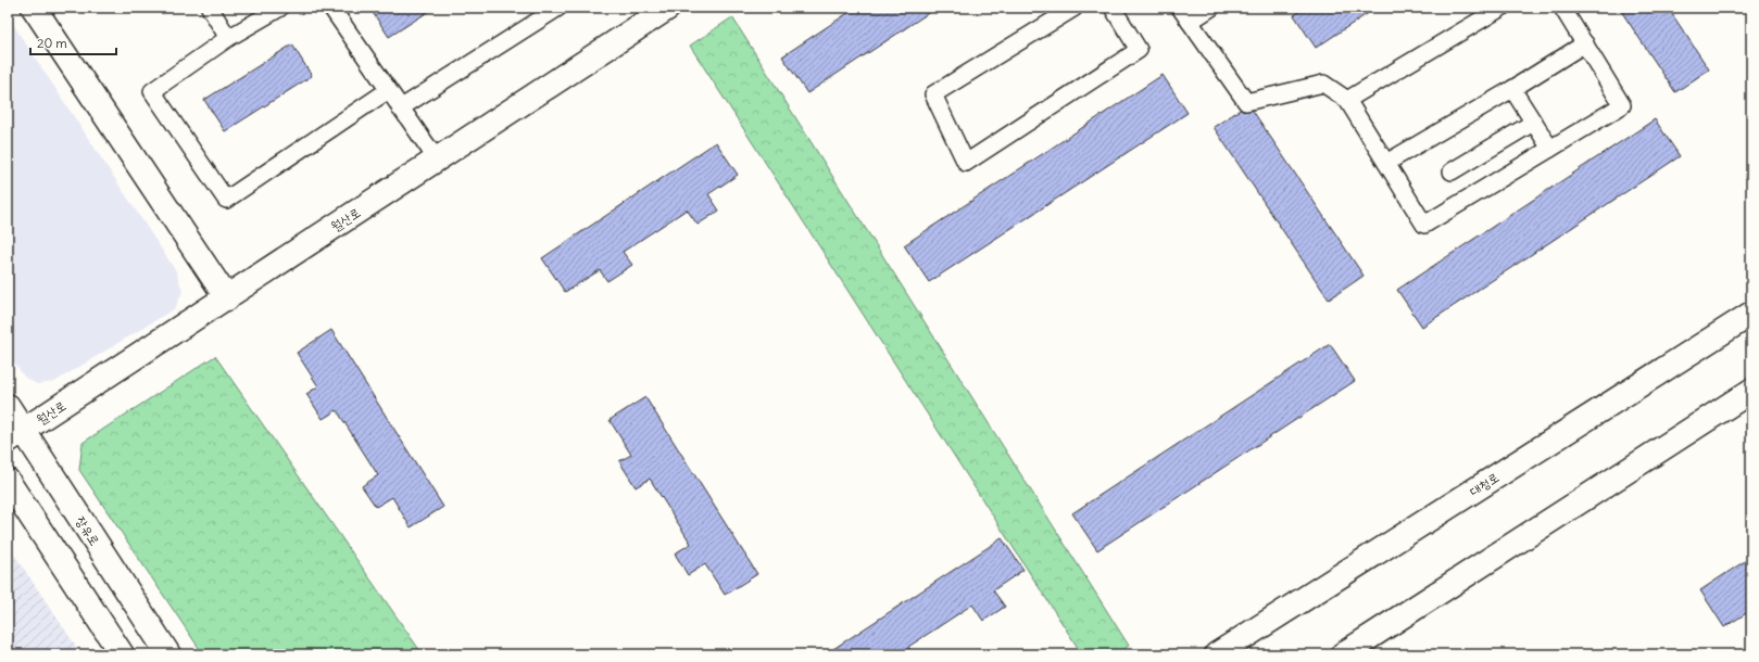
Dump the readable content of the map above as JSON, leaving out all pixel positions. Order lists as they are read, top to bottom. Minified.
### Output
{"streets":{"main road":["월산로","대청로","장유로"]},"crossings":[["월산로","장유로"]],"scale_bar":"20 m"}
